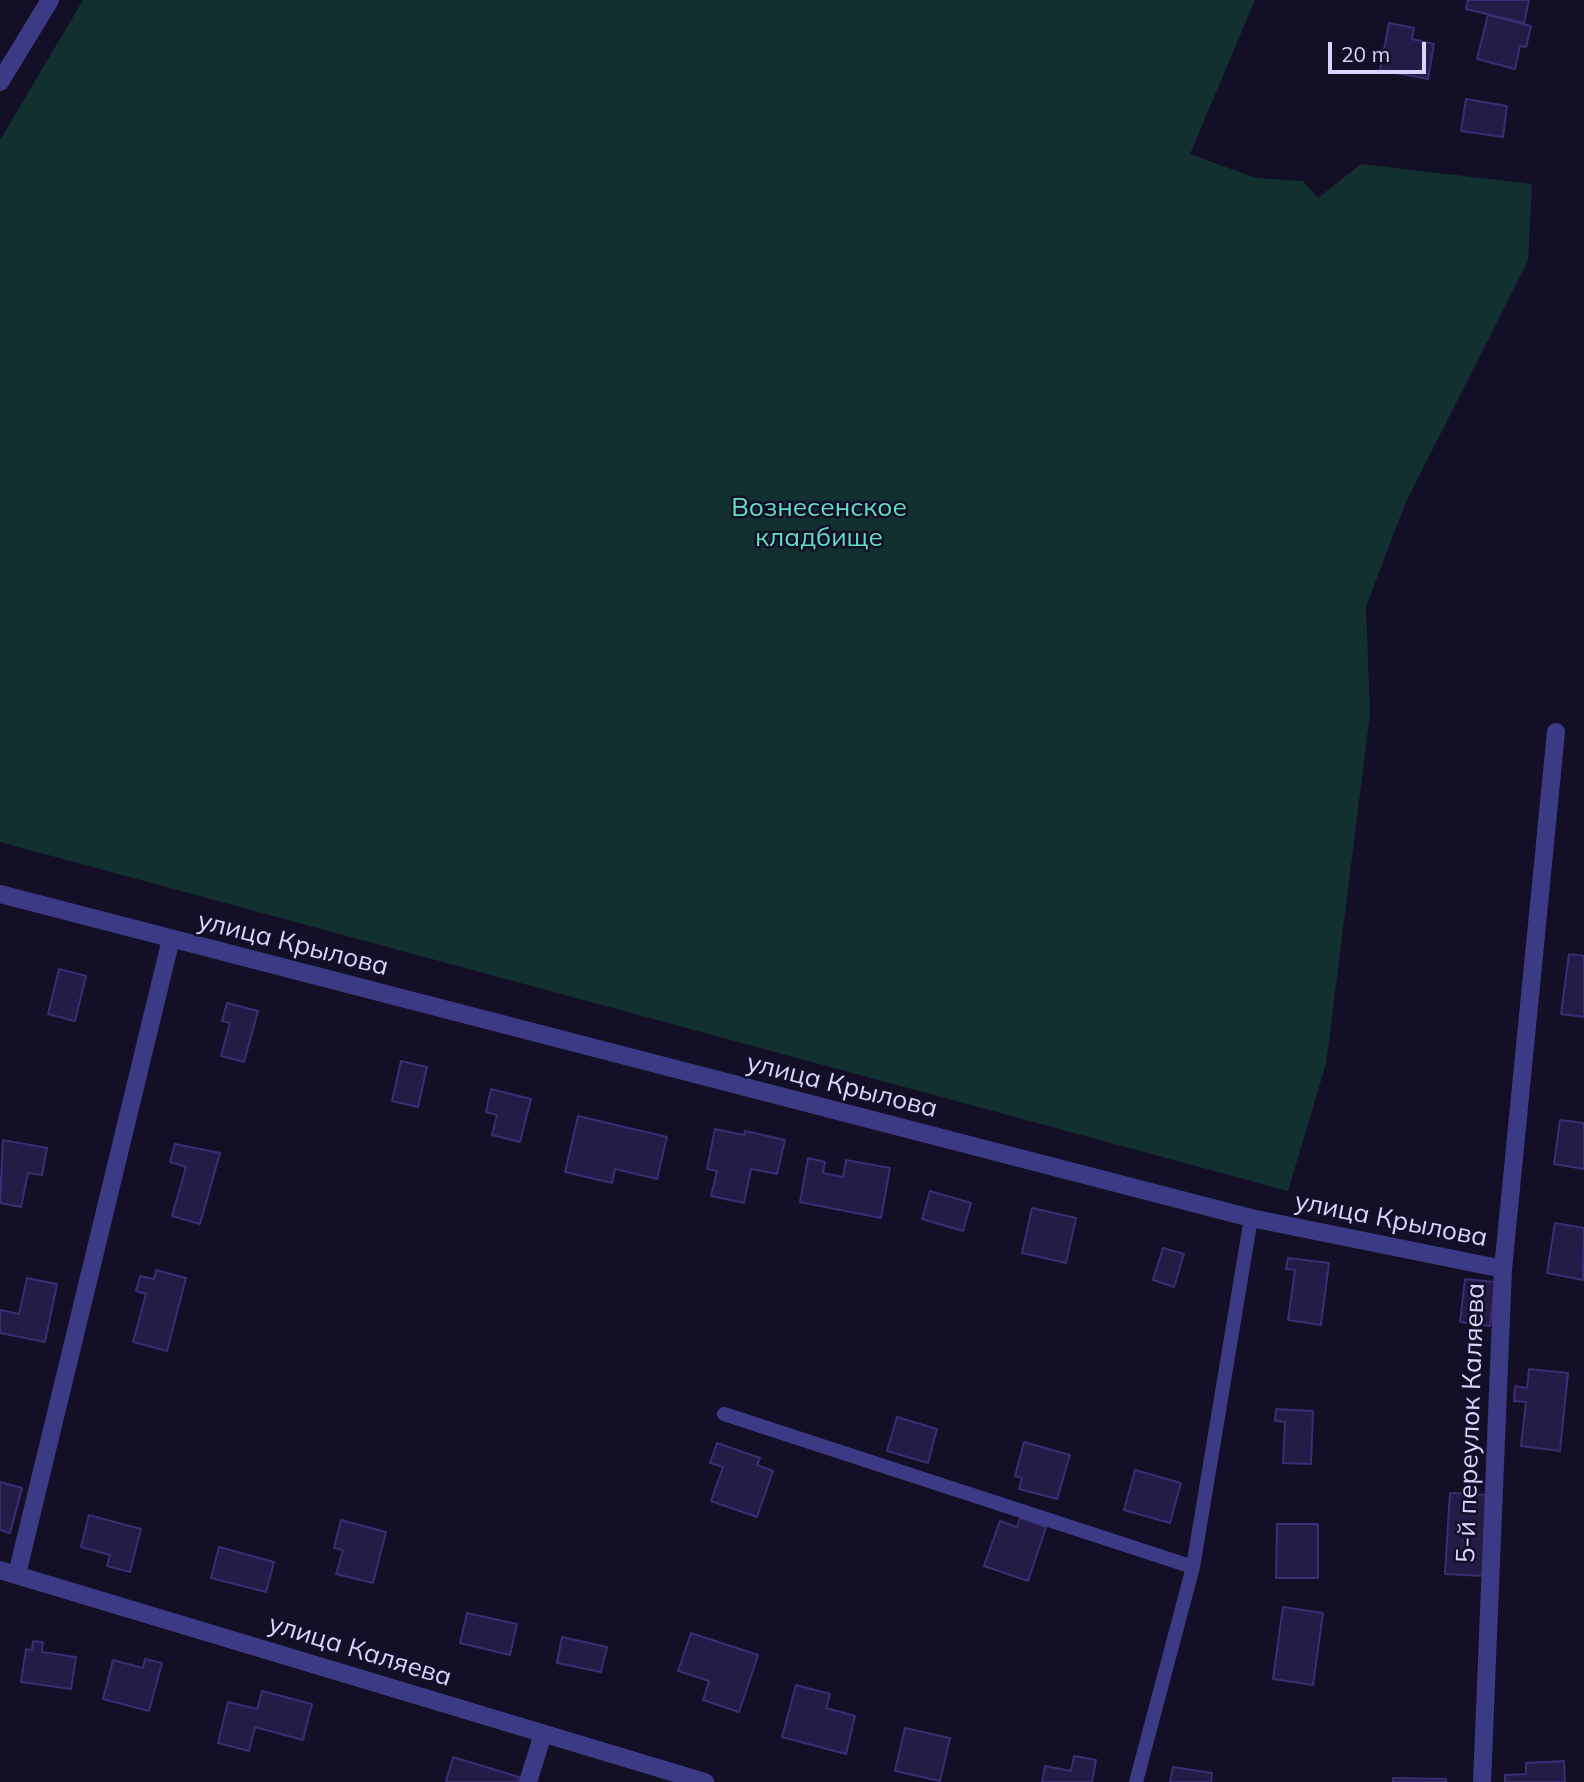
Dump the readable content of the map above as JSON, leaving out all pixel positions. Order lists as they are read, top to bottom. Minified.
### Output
{"streets":{"street":["улица Крылова","5-й переулок Каляева","улица Каляева"]},"crossings":[["улица Крылова","5-й переулок Каляева"],["улица Крылова","улица Каляева"]],"parks":["Вознесенское кладбище"],"scale_bar":"20 m"}
